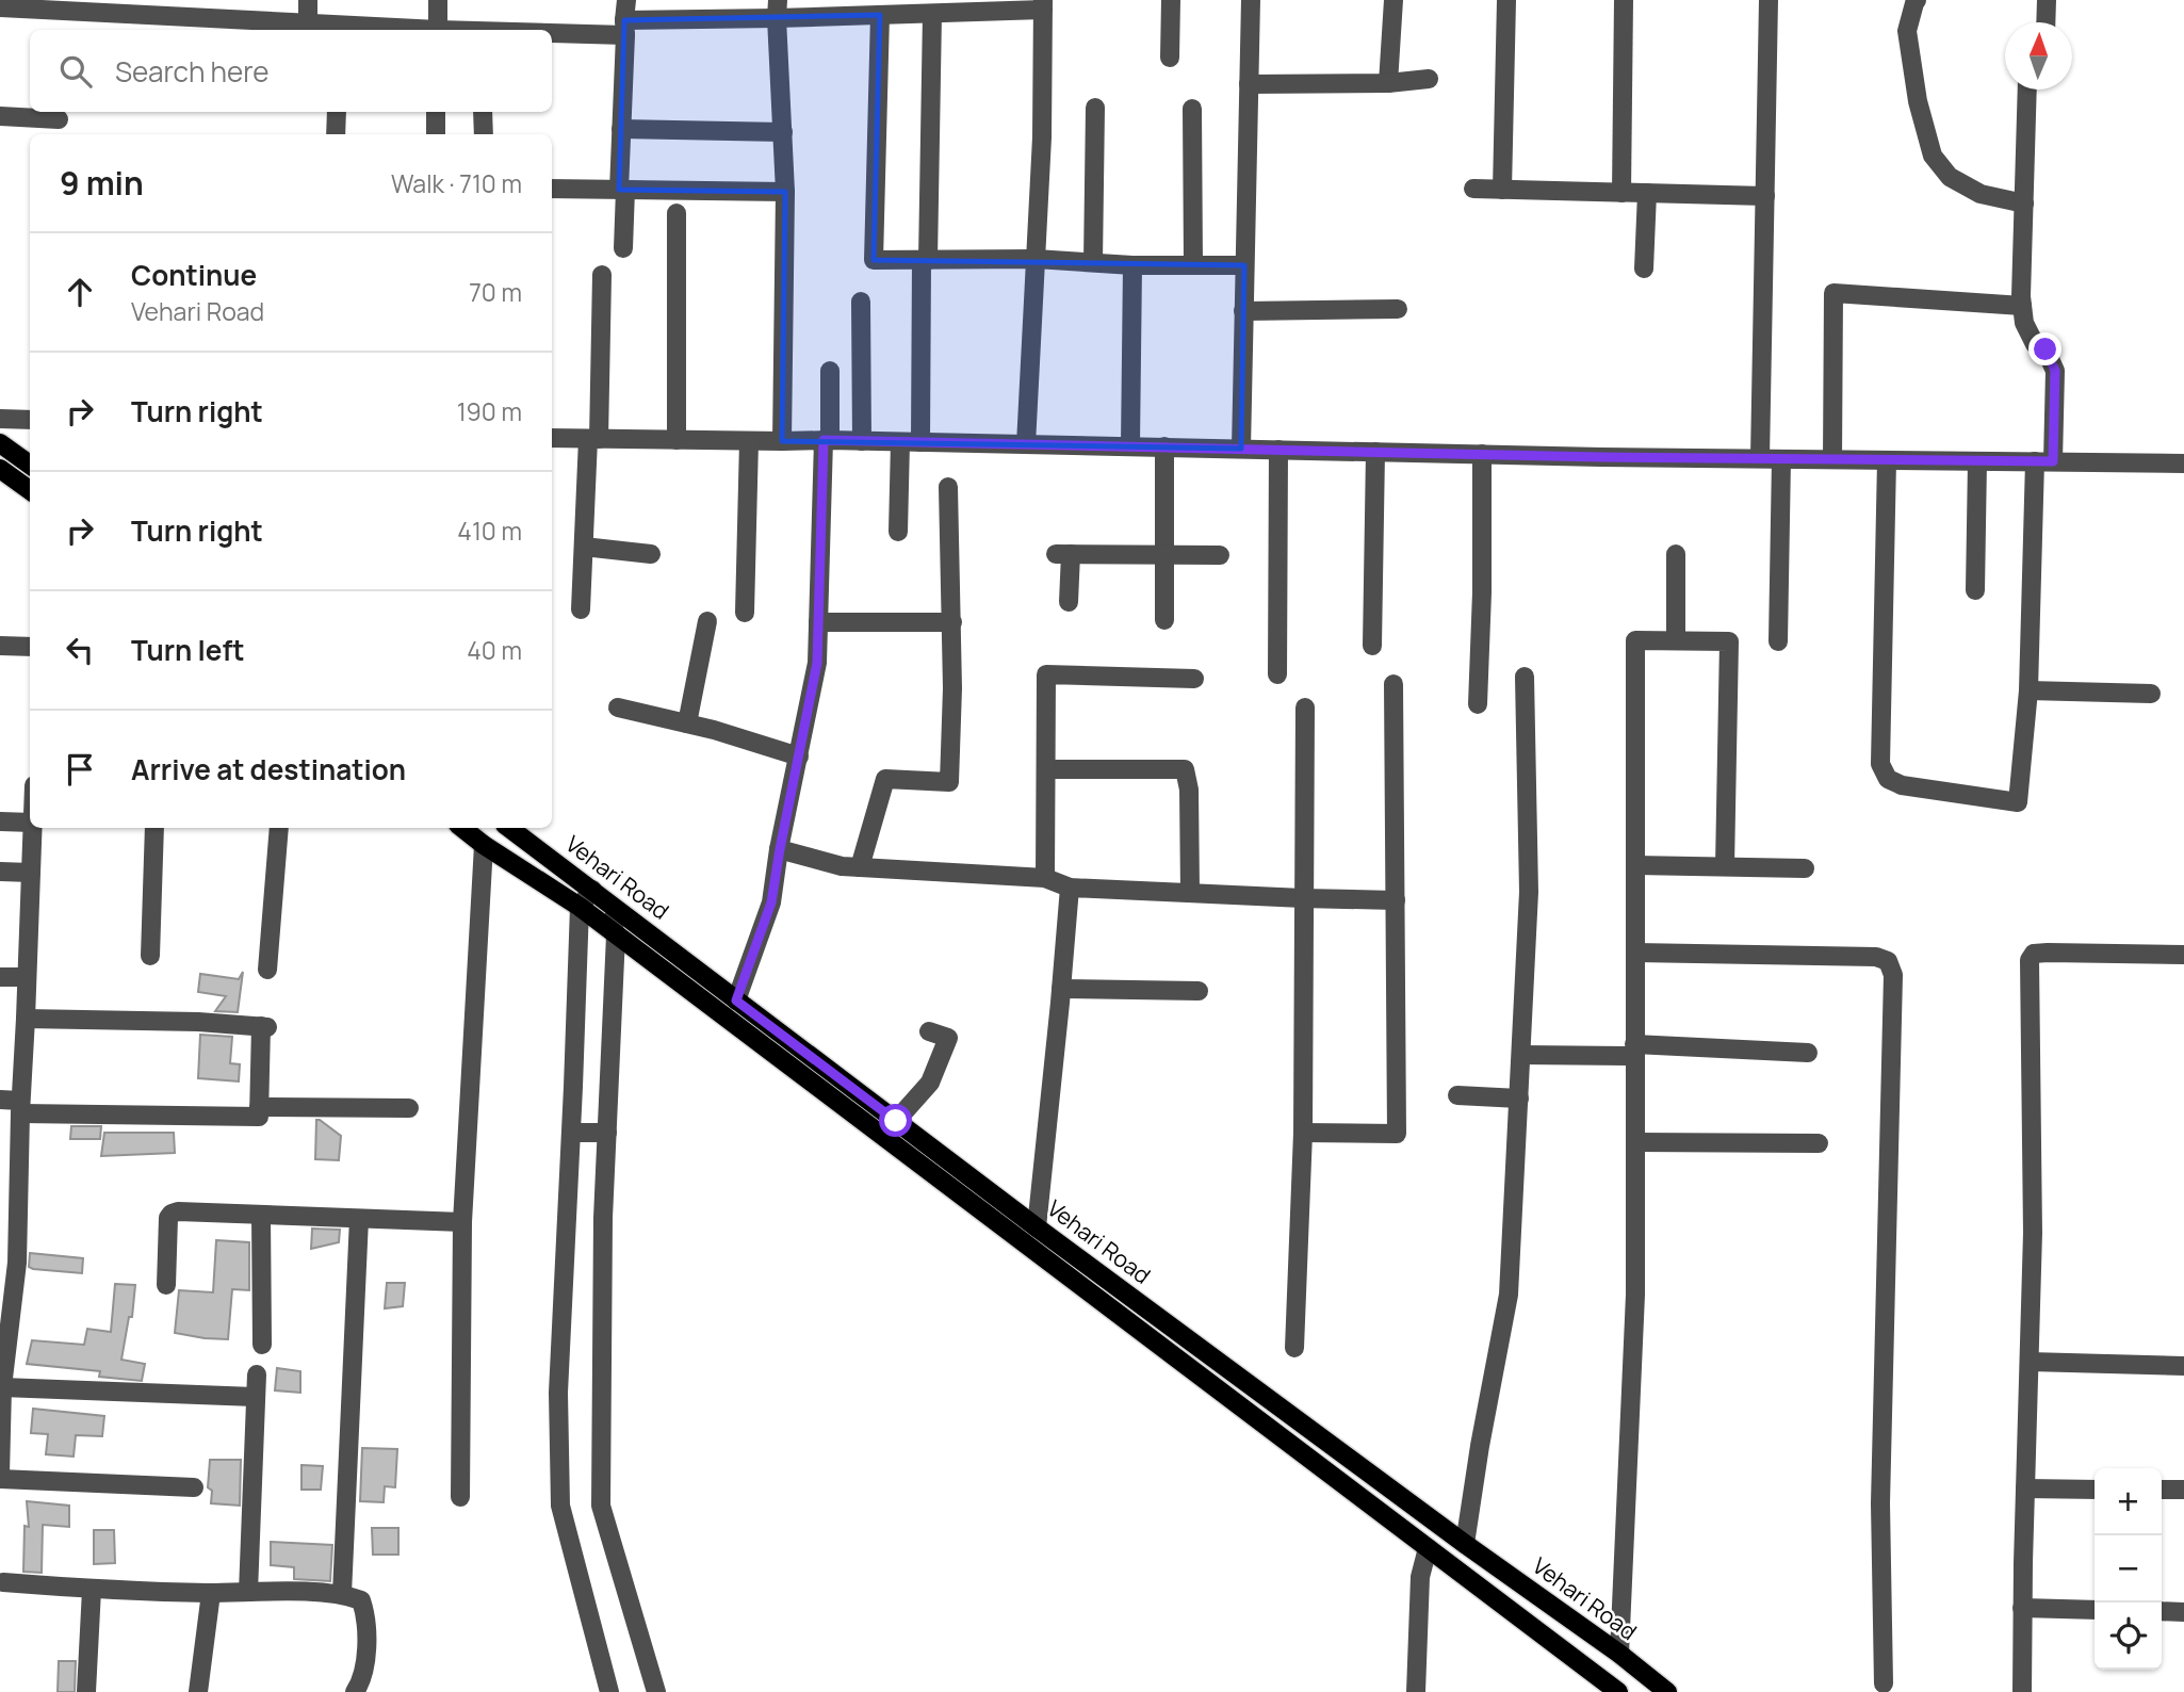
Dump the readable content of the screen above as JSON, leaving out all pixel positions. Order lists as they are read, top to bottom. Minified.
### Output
{"streets":{"main road":["Vehari Road"]},"north":"top","page":{"search":"Search here","heading":["9 min","Walk · 710 m"],"list":[["Continue","Vehari Road","70 m"],["Turn right","190 m"],["Turn right","410 m"],["Turn left","40 m"],"Arrive at destination"],"map_buttons":["+","−"]}}
